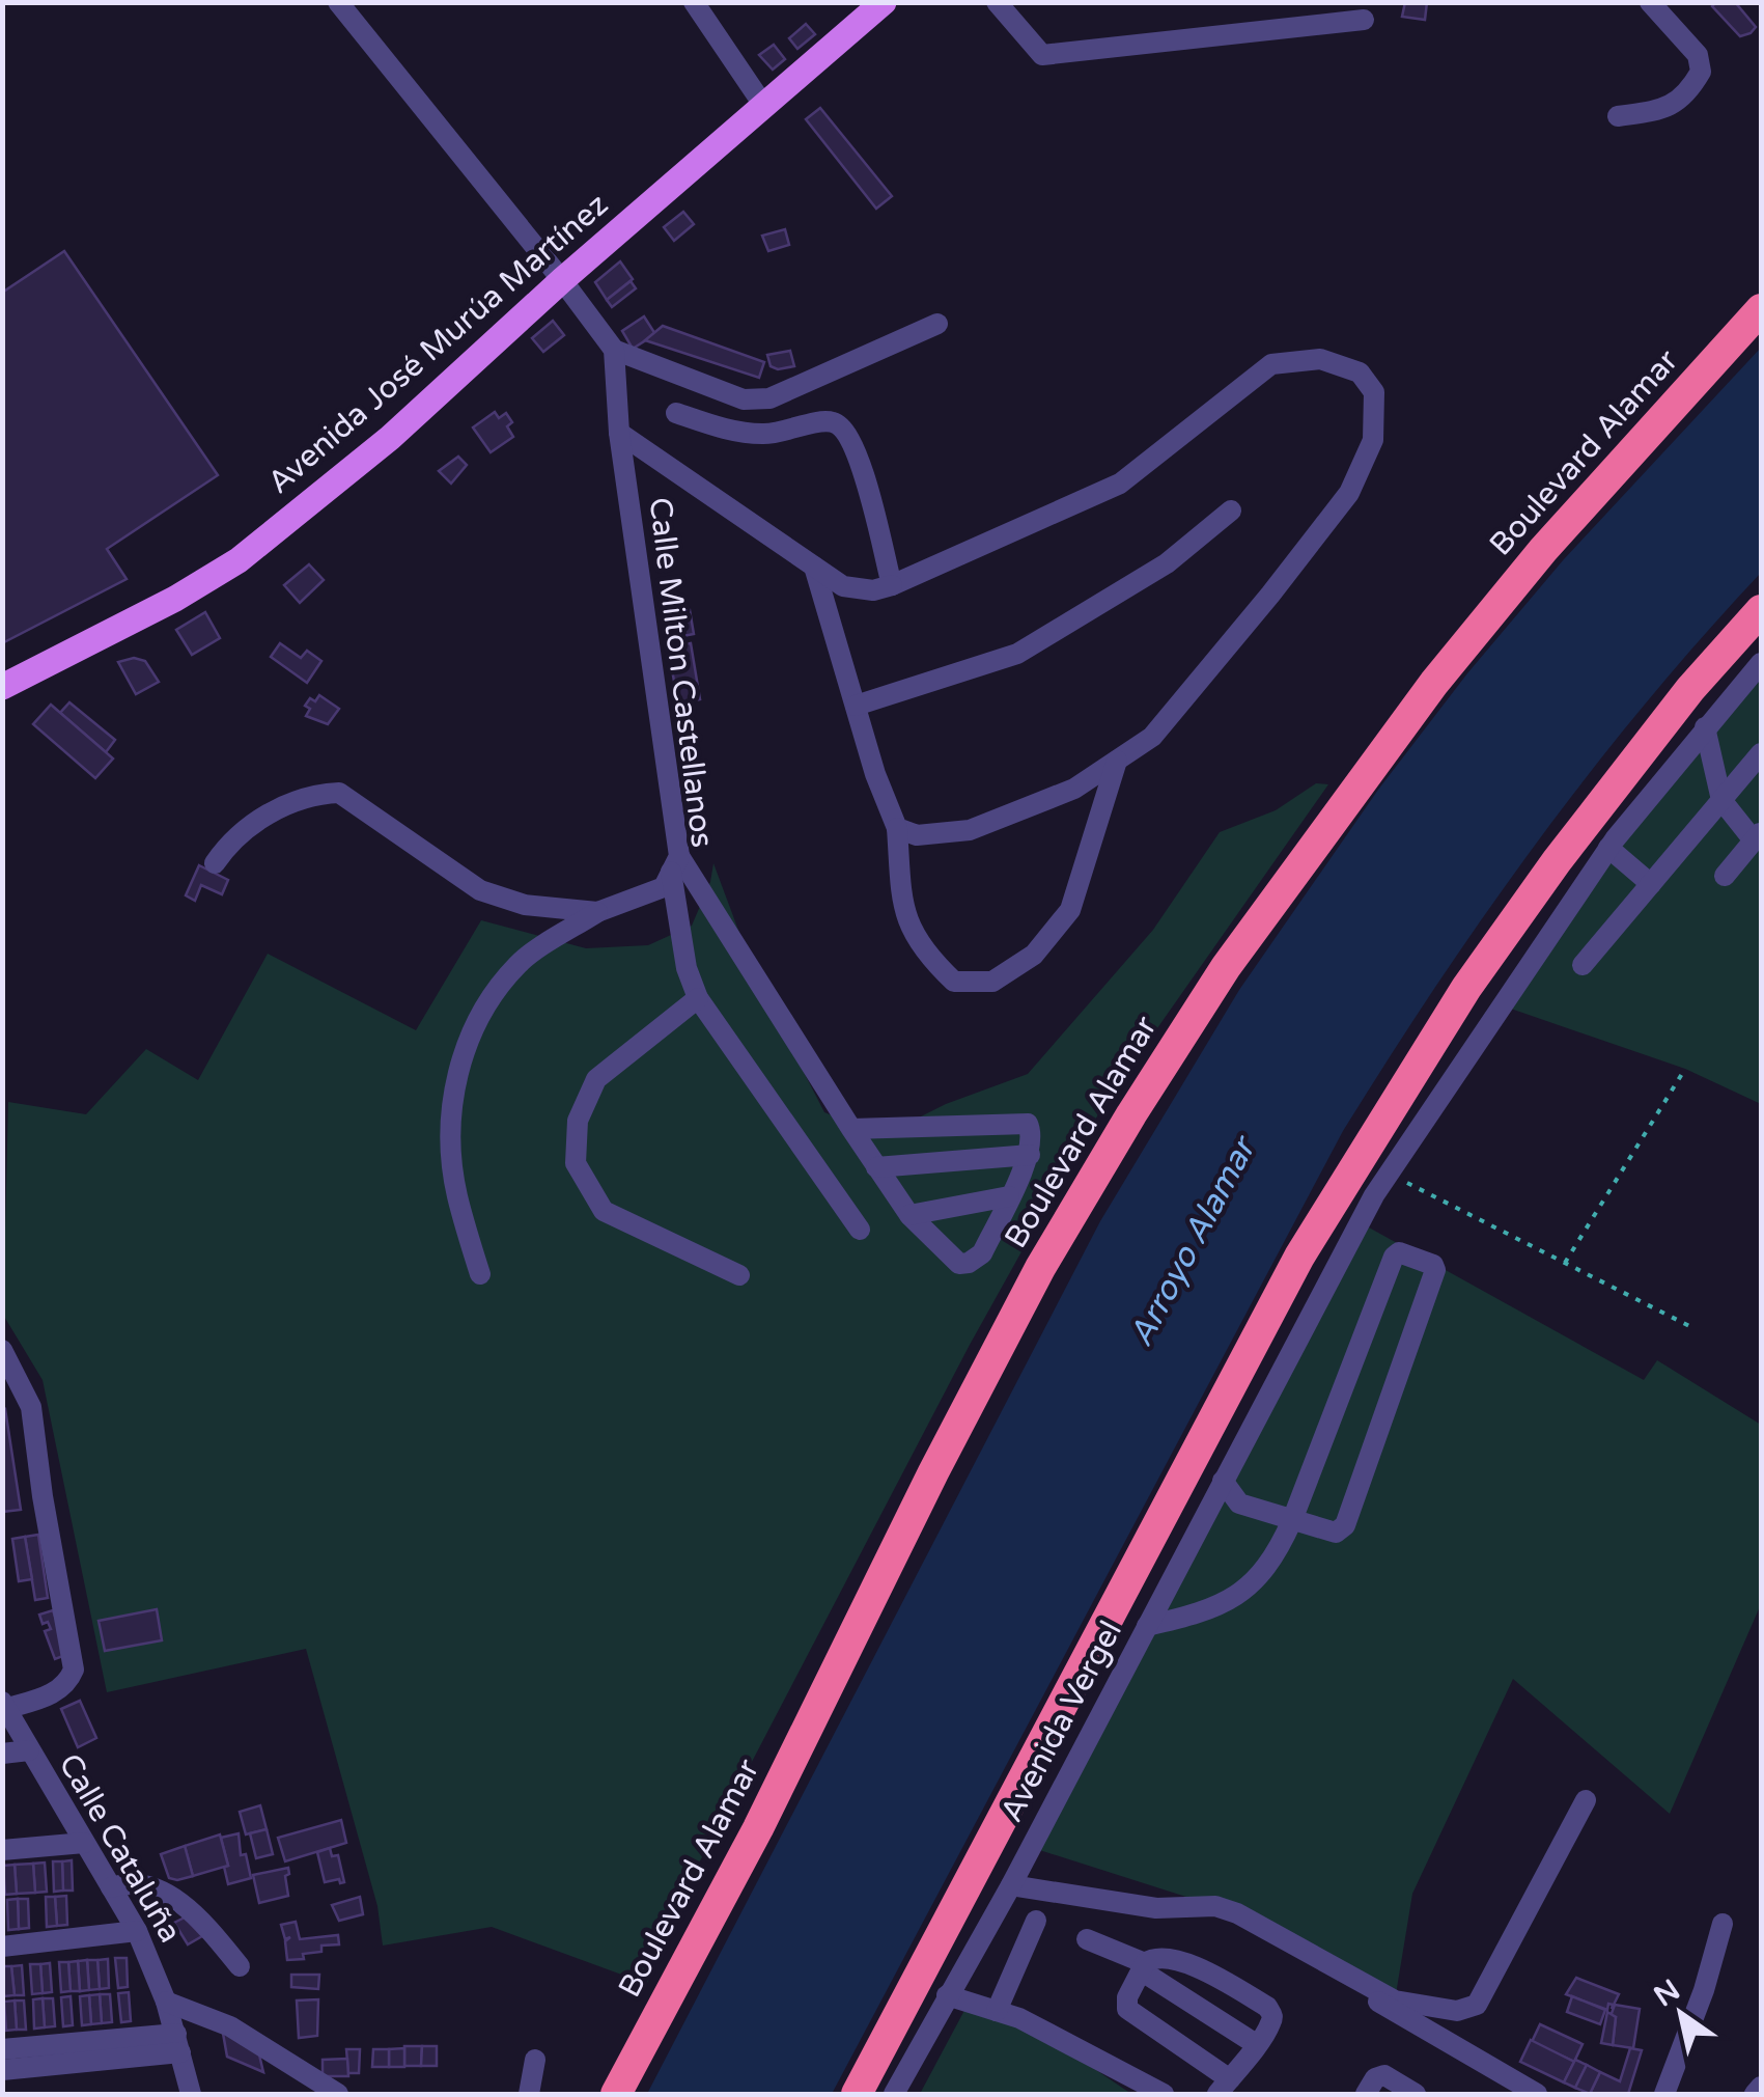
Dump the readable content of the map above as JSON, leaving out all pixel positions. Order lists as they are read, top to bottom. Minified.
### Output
{"streets":{"highway":["Boulevard Alamar"],"main road":["Avenida José Murúa Martínez"],"street":["Calle Milton Castellanos","Avenida Vergel","Calle Cataluña"]},"water":["Arroyo Alamar"],"north":"top left"}
